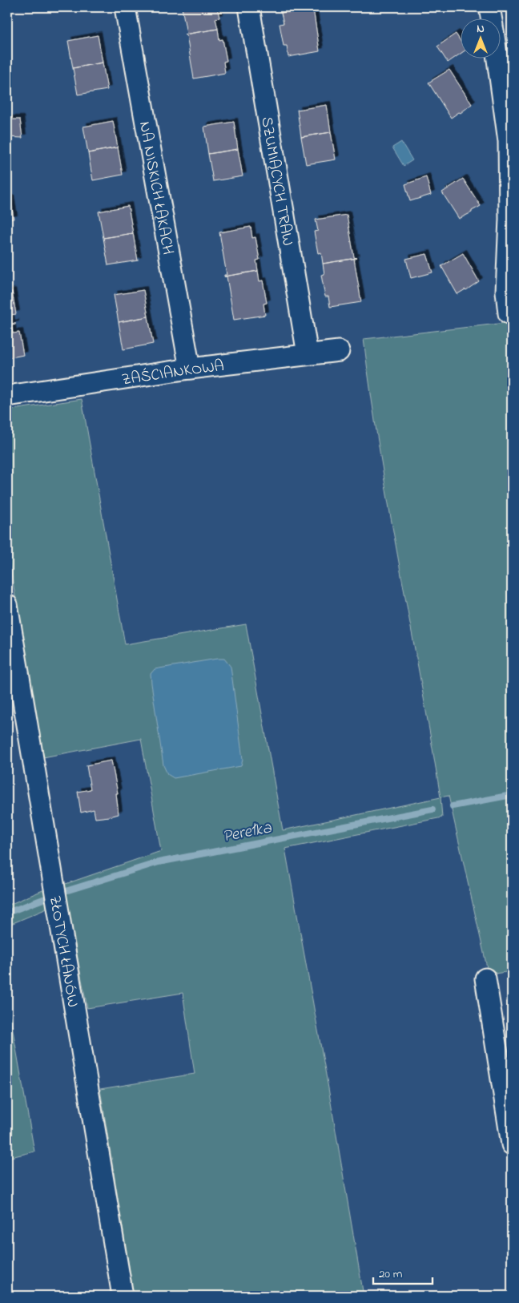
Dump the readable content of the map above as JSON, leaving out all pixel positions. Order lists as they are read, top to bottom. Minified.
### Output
{"streets":{"street":["SZUMIĄCYCH TRAW","NA NISKICH ŁĄKACH","ZAŚCIANKOWA","ZŁOTYCH ŁANÓW"]},"crossings":[["SZUMIĄCYCH TRAW","ZAŚCIANKOWA"],["NA NISKICH ŁĄKACH","ZAŚCIANKOWA"]],"water":["Perełka"],"scale_bar":"20 m","north":"top"}
